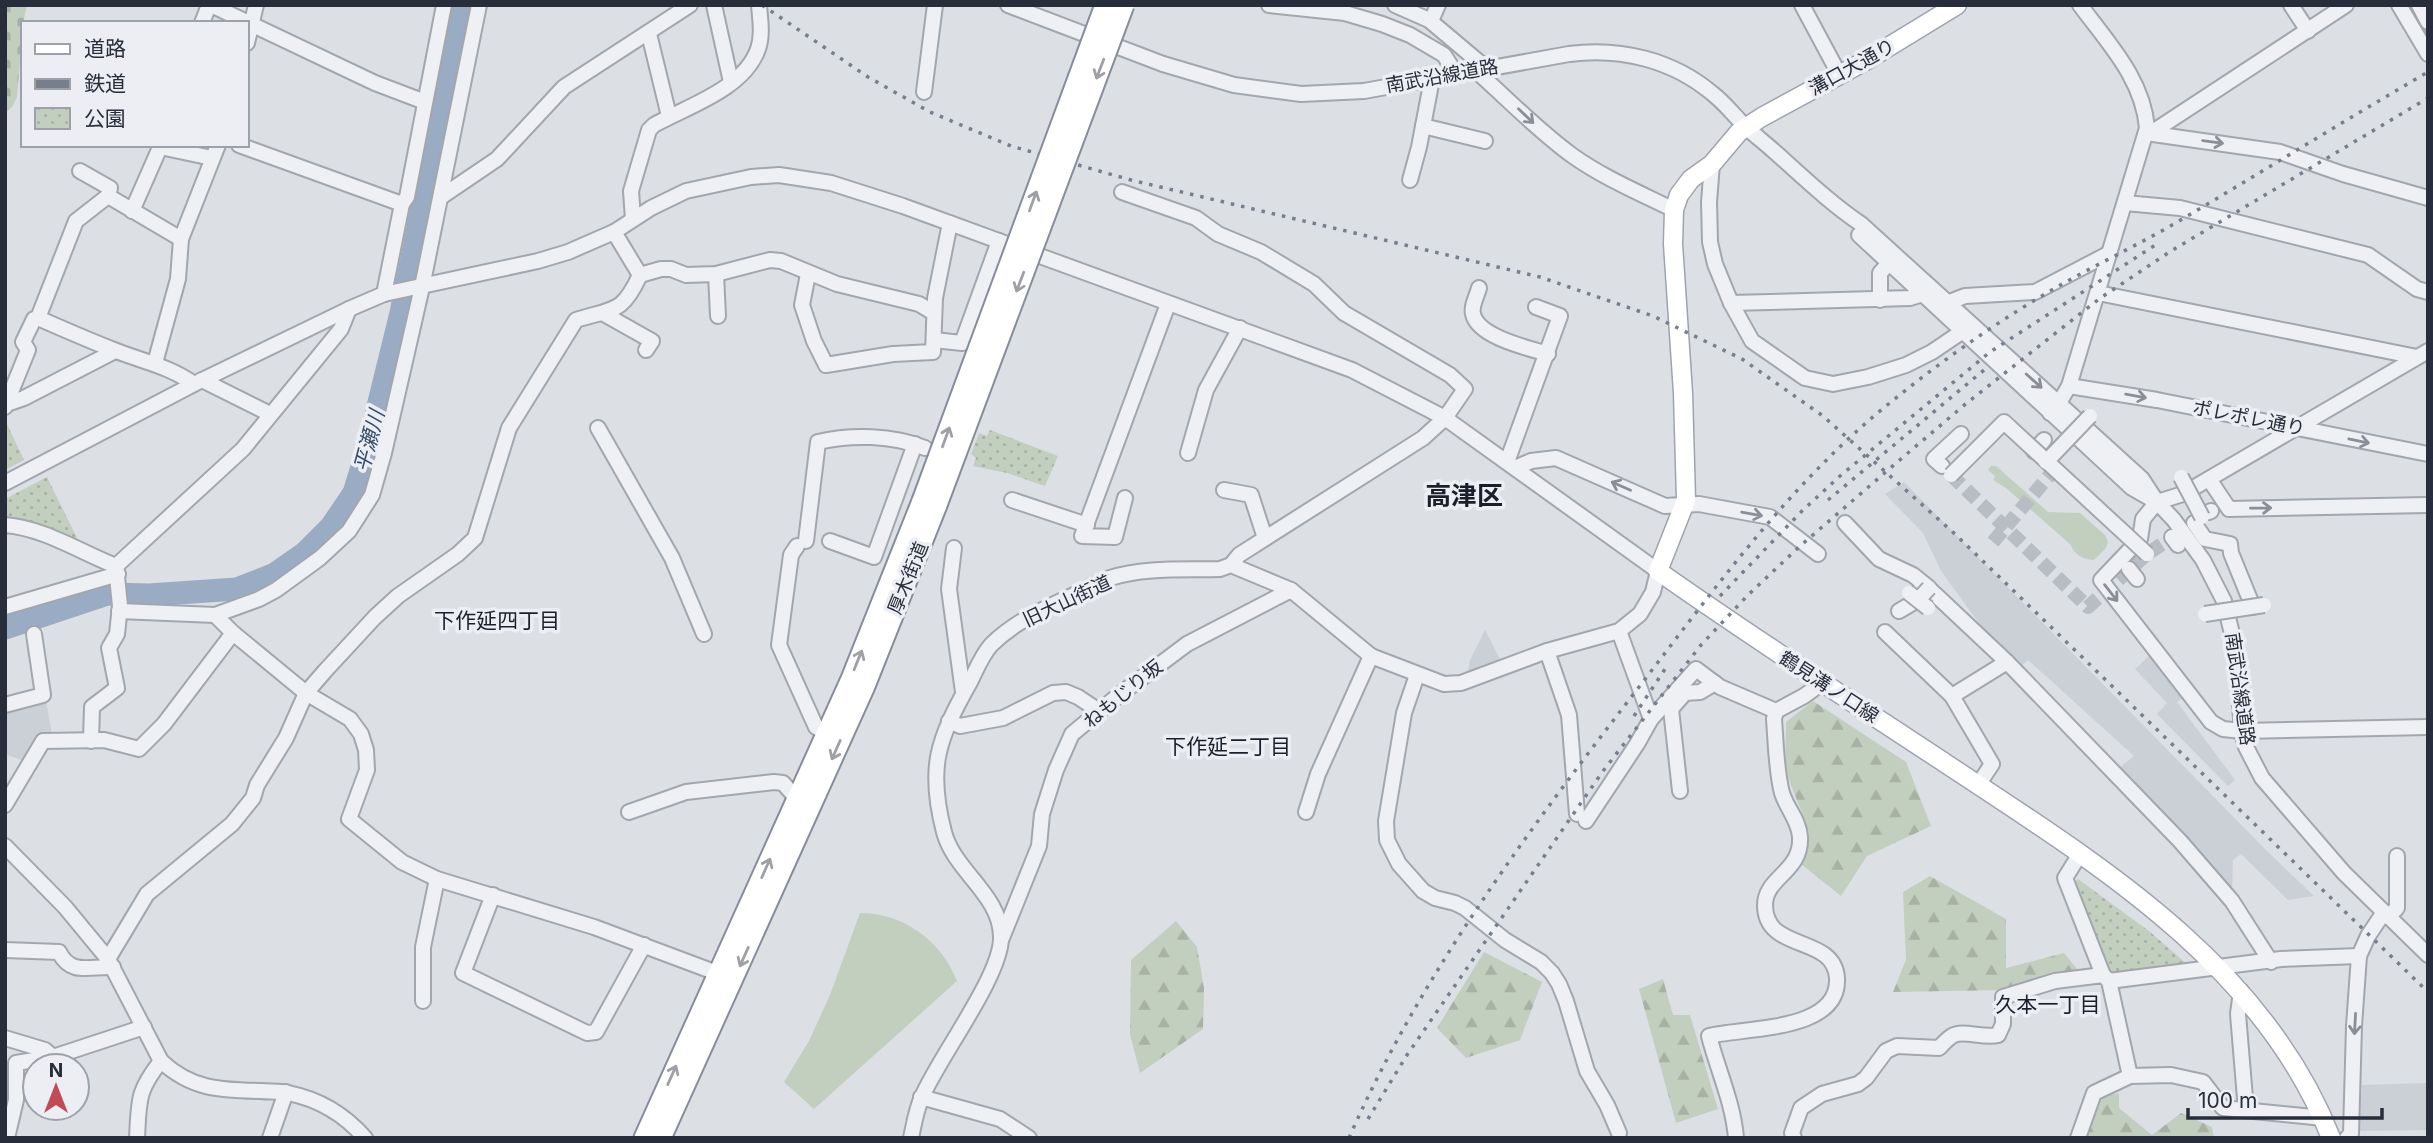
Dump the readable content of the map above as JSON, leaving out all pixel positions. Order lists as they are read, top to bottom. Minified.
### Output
{"streets":{"highway":["厚木街道"],"main road":["溝口大通り","鶴見溝ノ口線"],"street":["南武沿線道路","ポレポレ通り","旧大山街道","ねもじり坂"]},"crossings":[["溝口大通り","南武沿線道路"],["旧大山街道","ねもじり坂"]],"districts":["高津区","下作延四丁目","下作延二丁目","久本一丁目"],"water":["平瀬川"],"legend":["道路","鉄道","公園"],"scale_bar":"100 m","north":"top"}
